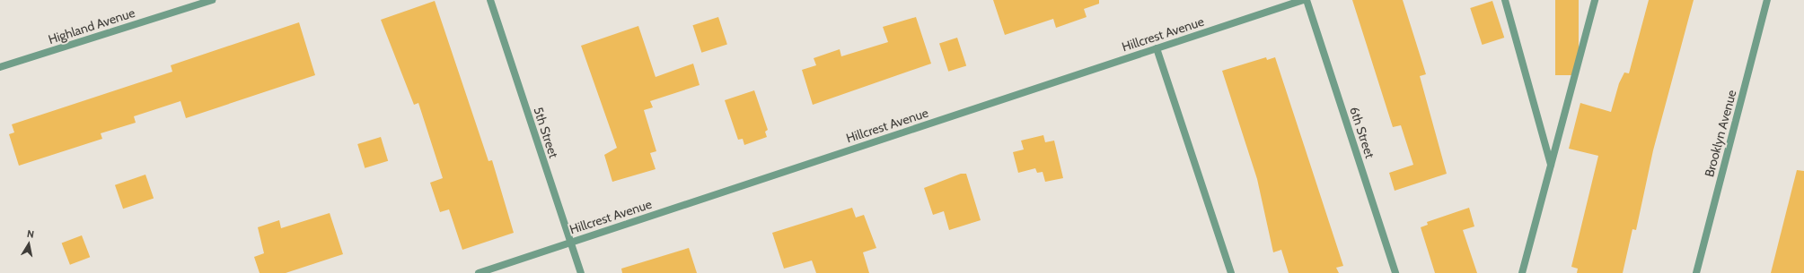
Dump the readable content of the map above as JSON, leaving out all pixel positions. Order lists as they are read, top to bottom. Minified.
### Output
{"streets":{"street":["Highland Avenue","Hillcrest Avenue","5th Street","6th Street","Brooklyn Avenue"]},"crossings":[["Hillcrest Avenue","5th Street"]],"north":"top"}
